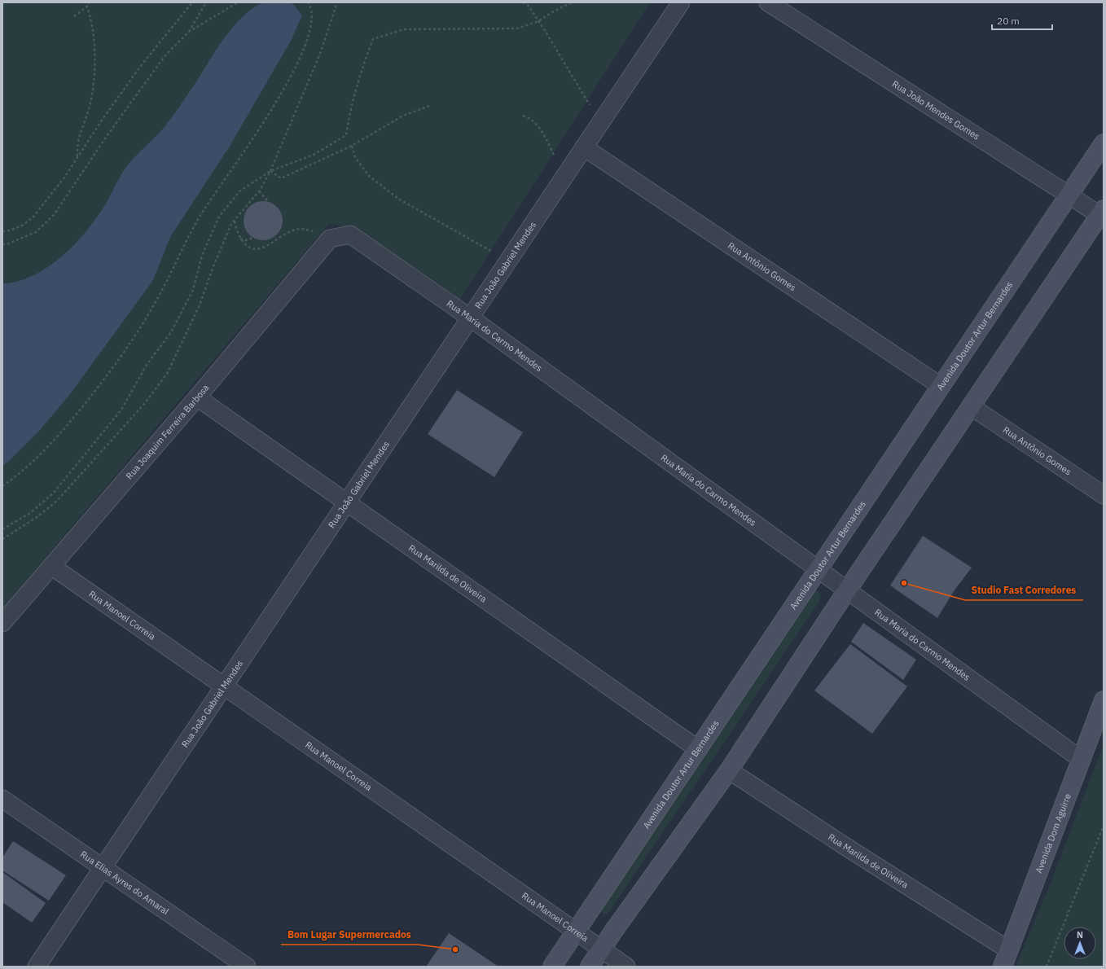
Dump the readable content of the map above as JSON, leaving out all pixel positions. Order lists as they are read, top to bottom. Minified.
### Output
{"streets":{"main road":["Avenida Doutor Artur Bernardes","Avenida Dom Aguirre"],"street":["Rua João Mendes Gomes","Rua João Gabriel Mendes","Rua Antônio Gomes","Rua Maria do Carmo Mendes","Rua Joaquim Ferreira Barbosa","Rua Marilda de Oliveira","Rua Manoel Correia","Rua Elias Ayres do Amaral"]},"crossings":[["Rua João Mendes Gomes","Avenida Doutor Artur Bernardes"],["Rua João Gabriel Mendes","Rua Antônio Gomes"],["Rua João Gabriel Mendes","Rua Maria do Carmo Mendes"],["Rua João Gabriel Mendes","Rua Marilda de Oliveira"],["Rua João Gabriel Mendes","Rua Manoel Correia"],["Rua João Gabriel Mendes","Rua Elias Ayres do Amaral"],["Rua Antônio Gomes","Avenida Doutor Artur Bernardes"],["Avenida Doutor Artur Bernardes","Rua Maria do Carmo Mendes"],["Avenida Doutor Artur Bernardes","Rua Marilda de Oliveira"],["Avenida Doutor Artur Bernardes","Rua Manoel Correia"],["Rua Maria do Carmo Mendes","Rua Joaquim Ferreira Barbosa"],["Rua Maria do Carmo Mendes","Avenida Dom Aguirre"],["Rua Joaquim Ferreira Barbosa","Rua Marilda de Oliveira"],["Rua Joaquim Ferreira Barbosa","Rua Manoel Correia"],["Rua Marilda de Oliveira","Avenida Dom Aguirre"]],"places":["Studio Fast Corredores","Bom Lugar Supermercados"],"scale_bar":"20 m","north":"top"}
